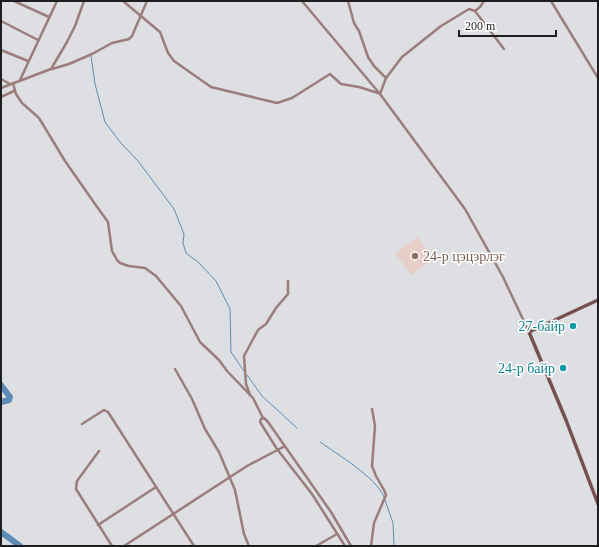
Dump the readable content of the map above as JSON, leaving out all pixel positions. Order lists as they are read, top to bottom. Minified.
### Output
{"places":["24-р цэцэрлэг","27-байр","24-р байр"],"scale_bar":"200 m"}
